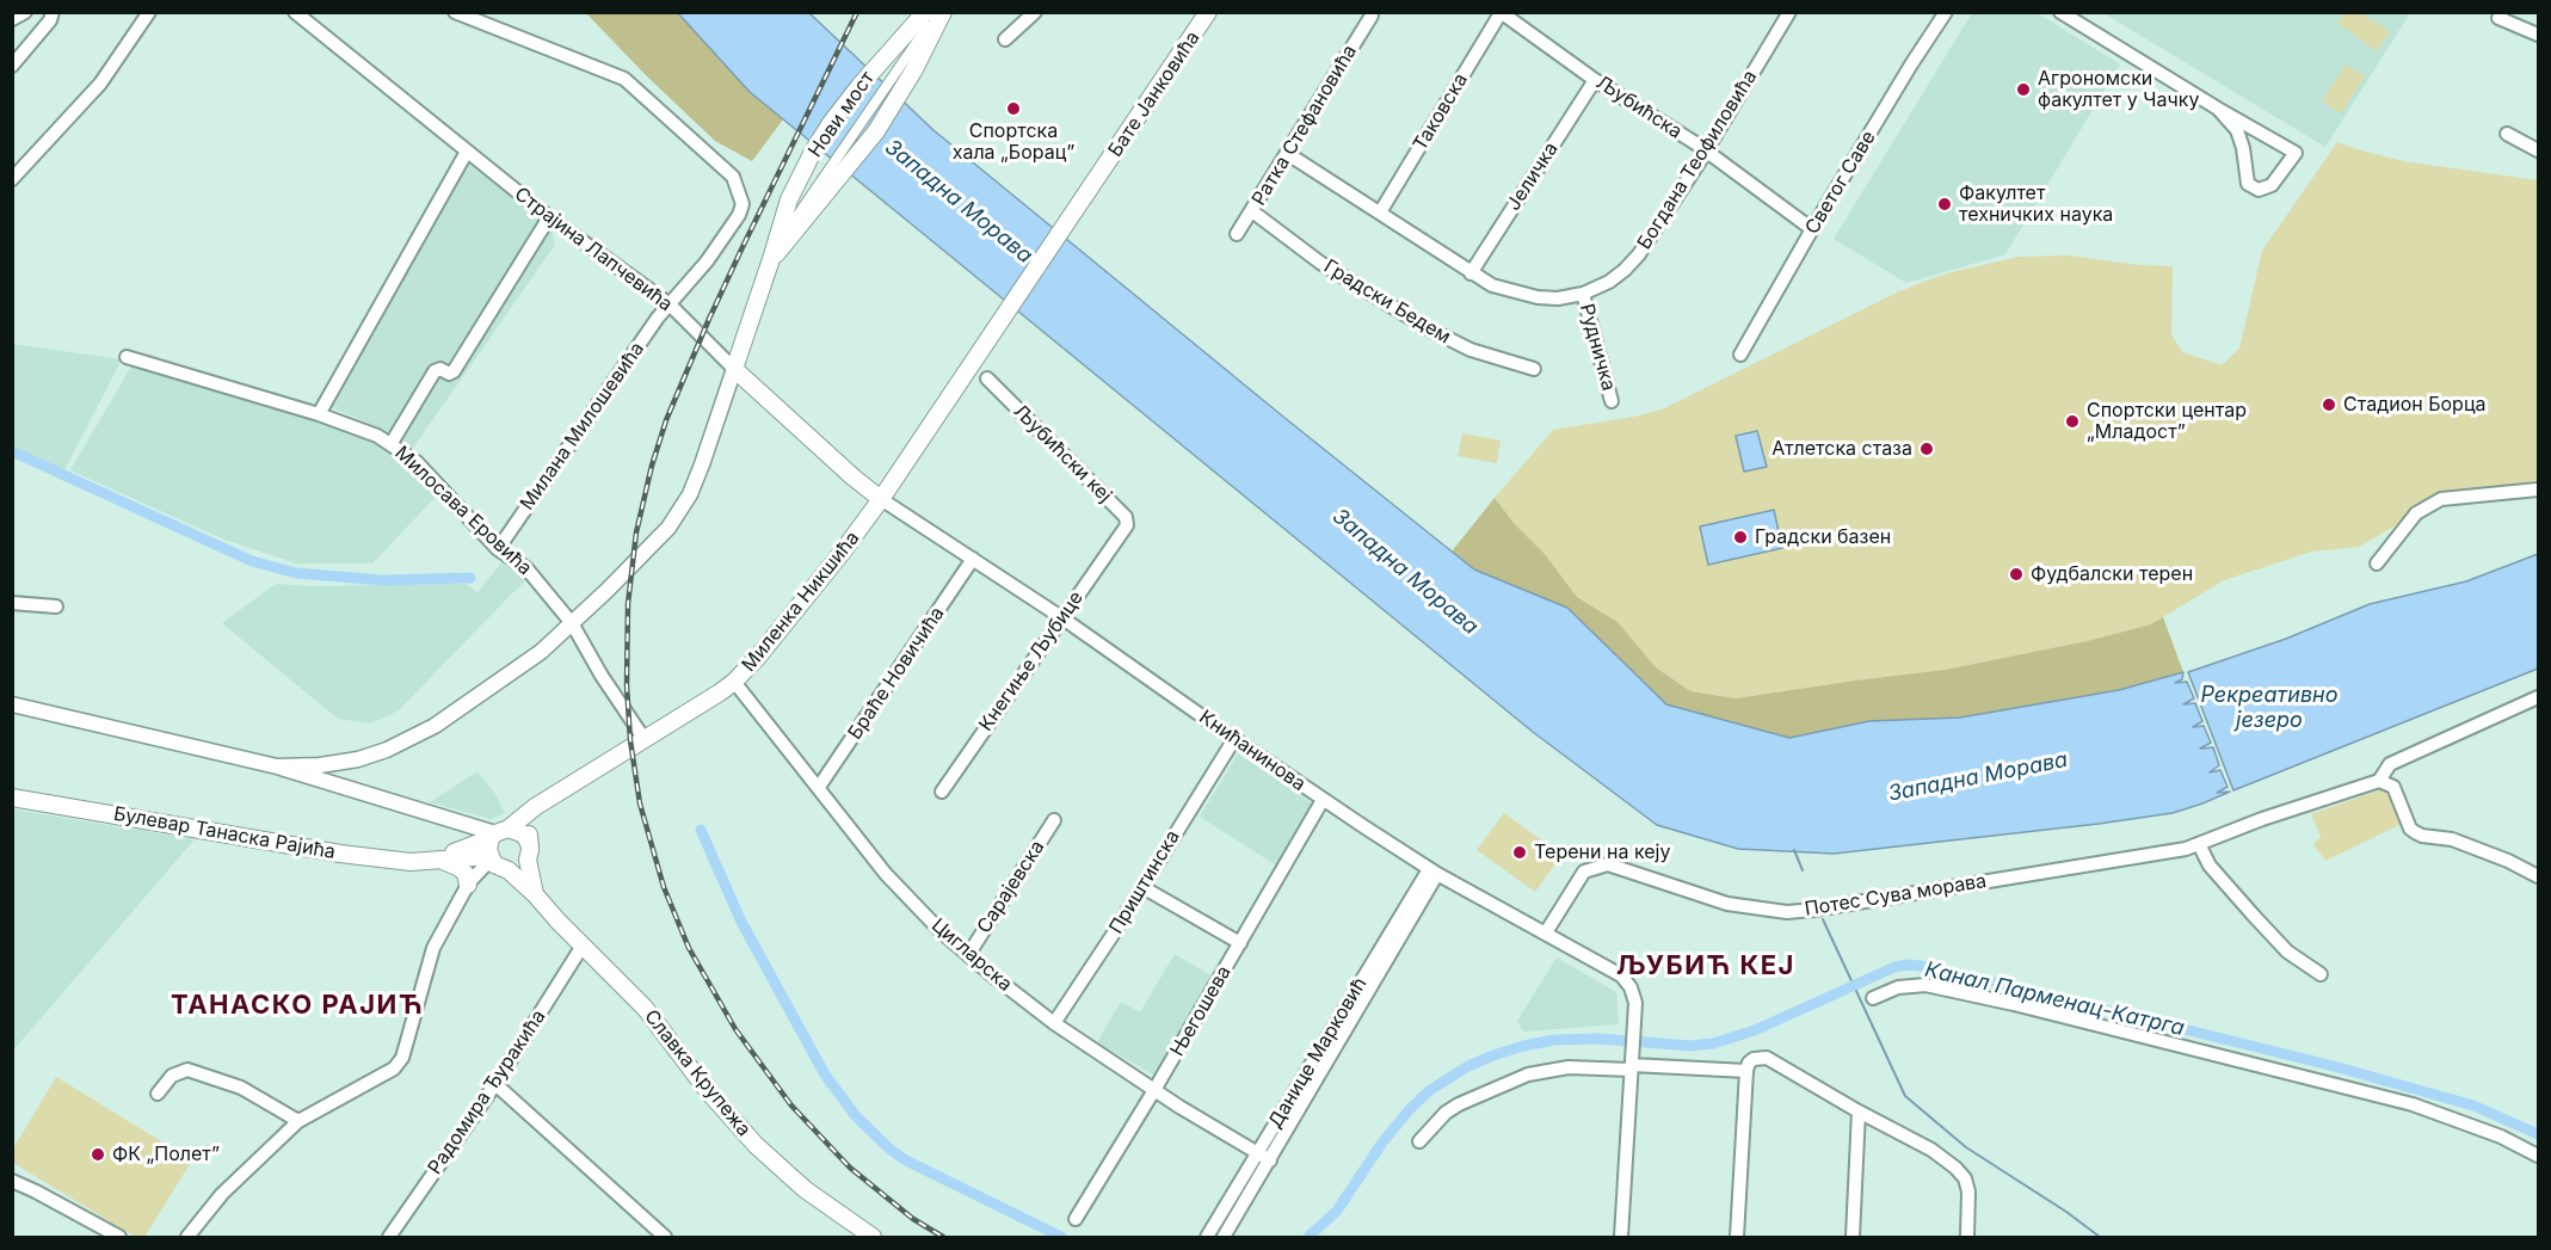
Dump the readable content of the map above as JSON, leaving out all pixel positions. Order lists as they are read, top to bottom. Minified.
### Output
{"streets":{"main road":["Бате Јанковића","Нови мост","Страјина Лапчевића","Миленка Никшића","Булевар Танаска Рајића","Славка Крупежа"],"street":["Љубићска","Таковска","Ратка Стефановића","Богдана Теофиловића","Јеличка","Светог Саве","Градски Бедем","Рудничка","Милана Милошевића","Љубићски кеј","Милосава Еровића","Кнегиње Љубице","Браће Новичића","Книћанинова","Приштинска","Сарајевска","Потес Сува морава","Цигларска","Његошева","Данице Марковић","Радомира Ђуракића"]},"crossings":[["Бате Јанковића","Миленка Никшића"],["Љубићска","Таковска"],["Љубићска","Богдана Теофиловића"],["Љубићска","Јеличка"],["Љубићска","Светог Саве"],["Таковска","Богдана Теофиловића"],["Ратка Стефановића","Богдана Теофиловића"],["Ратка Стефановића","Градски Бедем"],["Богдана Теофиловића","Јеличка"],["Богдана Теофиловића","Рудничка"],["Страјина Лапчевића","Милана Милошевића"],["Страјина Лапчевића","Миленка Никшића"],["Страјина Лапчевића","Книћанинова"],["Милана Милошевића","Милосава Еровића"],["Љубићски кеј","Кнегиње Љубице"],["Милосава Еровића","Миленка Никшића"],["Миленка Никшића","Книћанинова"],["Миленка Никшића","Булевар Танаска Рајића"],["Миленка Никшића","Цигларска"],["Миленка Никшића","Славка Крупежа"],["Кнегиње Љубице","Книћанинова"],["Браће Новичића","Книћанинова"],["Браће Новичића","Цигларска"],["Книћанинова","Приштинска"],["Книћанинова","Потес Сува морава"],["Книћанинова","Његошева"],["Книћанинова","Данице Марковић"],["Булевар Танаска Рајића","Славка Крупежа"],["Приштинска","Цигларска"],["Сарајевска","Цигларска"],["Цигларска","Његошева"],["Цигларска","Данице Марковић"],["Славка Крупежа","Радомира Ђуракића"]],"districts":["ЉУБИЋ КЕЈ","ТАНАСКО РАЈИЋ"],"water":["Западна Морава","Рекреативно језеро","Канал Парменац-Катрга"],"places":["Агрономски факултет у Чачку","Спортска хала „Борац”","Факултет техничких наука","Стадион Борца","Спортски центар „Младост”","Атлетска стаза","Градски базен","Фудбалски терен","Терени на кеју","ФК „Полет”"]}
